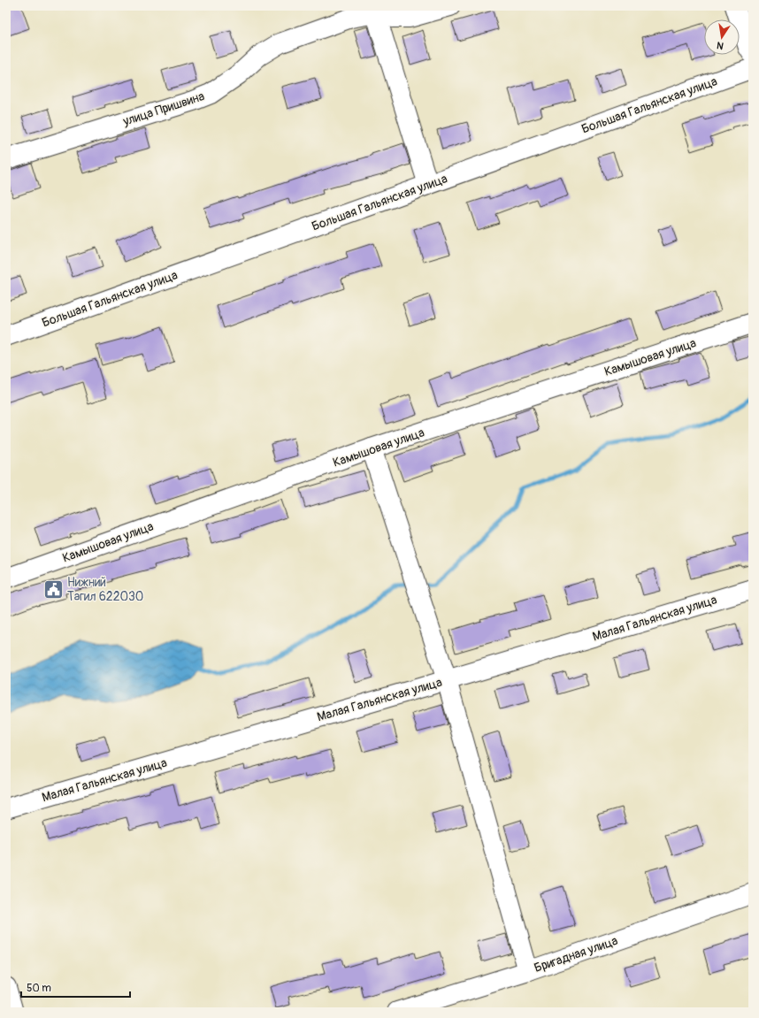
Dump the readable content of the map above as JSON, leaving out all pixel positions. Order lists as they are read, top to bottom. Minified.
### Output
{"streets":{"street":["Большая Гальянская улица","улица Пришвина","Камышовая улица","Малая Гальянская улица","Бригадная улица"]},"places":{"public building":["Нижний Тагил 622030"]},"scale_bar":"50 m","north":"bottom"}
